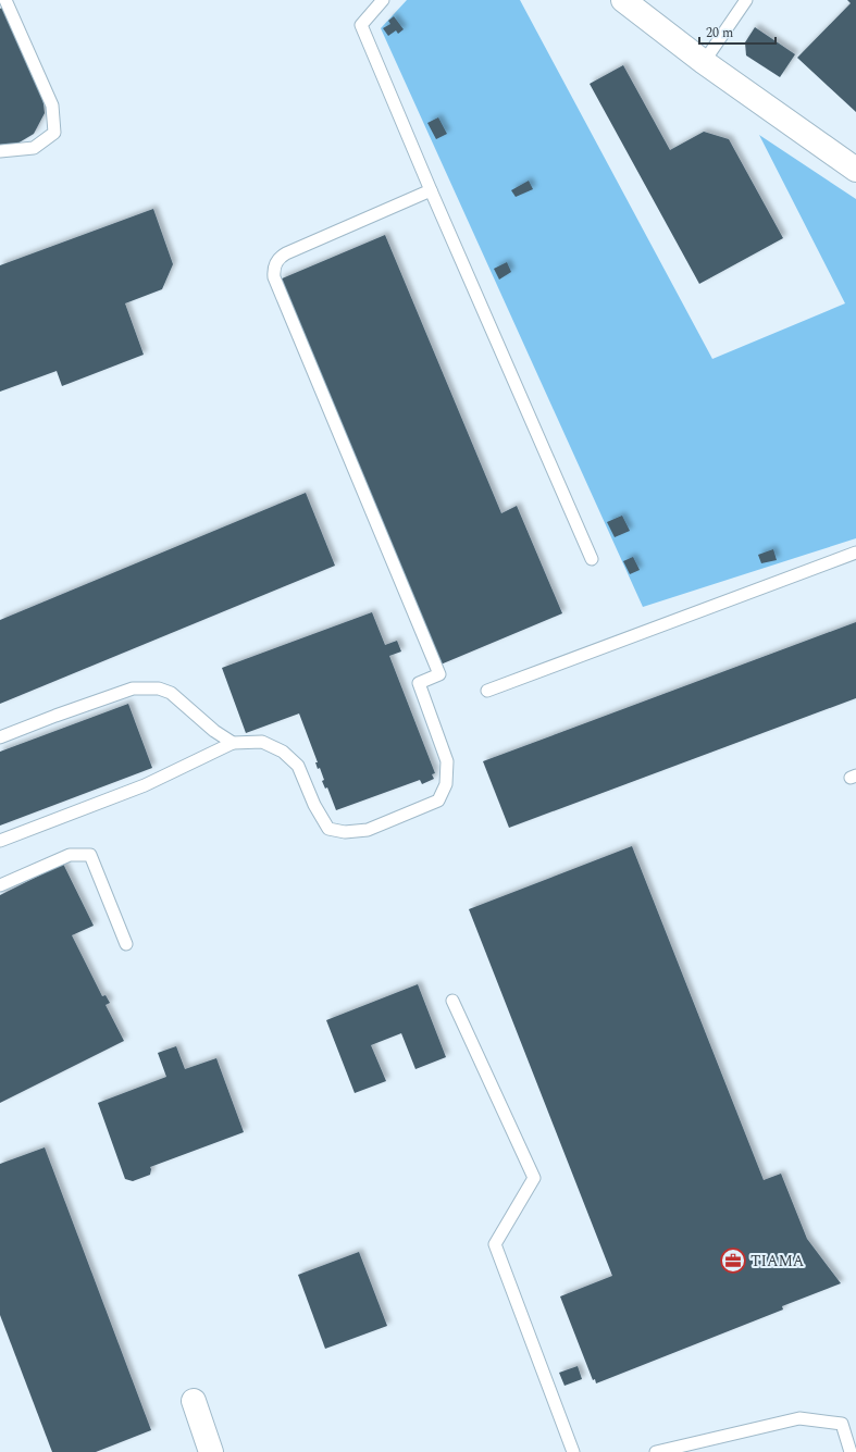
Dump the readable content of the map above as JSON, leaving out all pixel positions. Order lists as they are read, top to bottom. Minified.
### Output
{"places":{"office":["TIAMA"]},"scale_bar":"20 m"}
